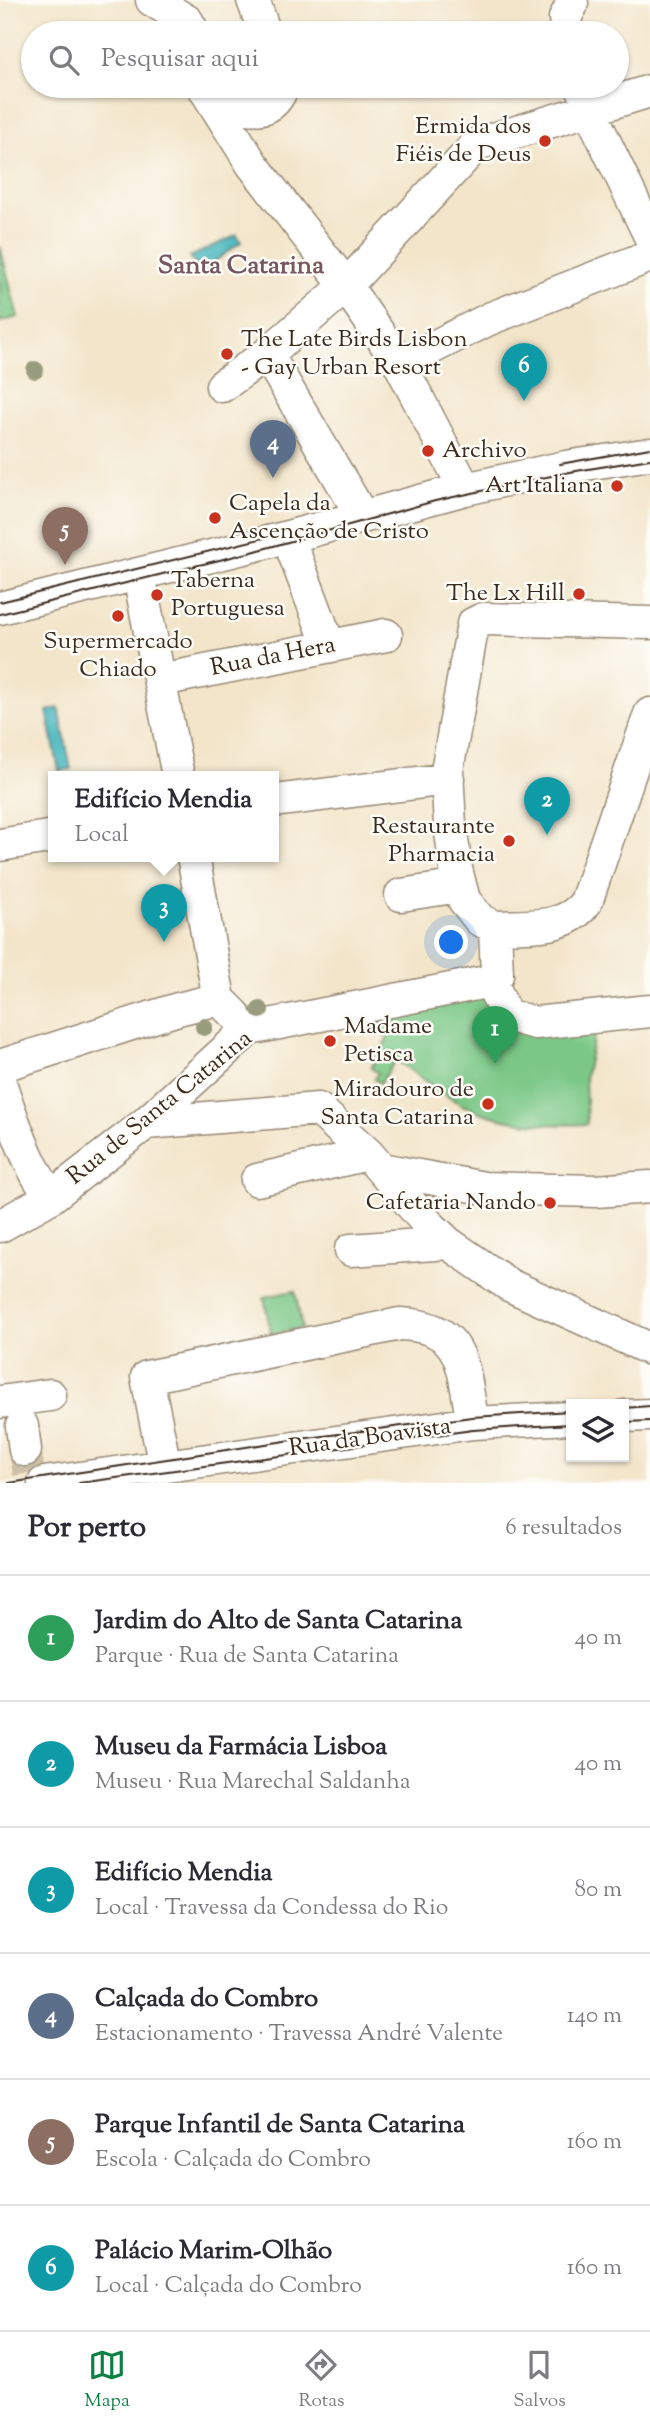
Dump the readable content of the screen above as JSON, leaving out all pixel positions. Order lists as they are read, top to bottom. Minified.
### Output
{"streets":{"street":["Rua da Hera","Rua de Santa Catarina","Rua da Boavista"]},"districts":["Santa Catarina"],"places":["Ermida dos Fiéis de Deus","The Late Birds Lisbon - Gay Urban Resort","Archivo","Art Italiana","Capela da Ascenção de Cristo","The Lx Hill","Taberna Portuguesa","Supermercado Chiado","Restaurante Pharmacia","Madame Petisca","Miradouro de Santa Catarina","Cafetaria Nando"],"page":{"search":"Pesquisar aqui","pins":["6","4","5","2","3","1"],"popup":["Edifício Mendia","Local"],"heading":["Por perto","6 resultados"],"list":[{"mark":"1","name":"Jardim do Alto de Santa Catarina","note":"Parque · Rua de Santa Catarina","value":"40 m"},{"mark":"2","name":"Museu da Farmácia Lisboa","note":"Museu · Rua Marechal Saldanha","value":"40 m"},{"mark":"3","name":"Edifício Mendia","note":"Local · Travessa da Condessa do Rio","value":"80 m"},{"mark":"4","name":"Calçada do Combro","note":"Estacionamento · Travessa André Valente","value":"140 m"},{"mark":"5","name":"Parque Infantil de Santa Catarina","note":"Escola · Calçada do Combro","value":"160 m"},{"mark":"6","name":"Palácio Marim-Olhão","note":"Local · Calçada do Combro","value":"160 m"}],"nav":["Mapa","Rotas","Salvos"]}}
